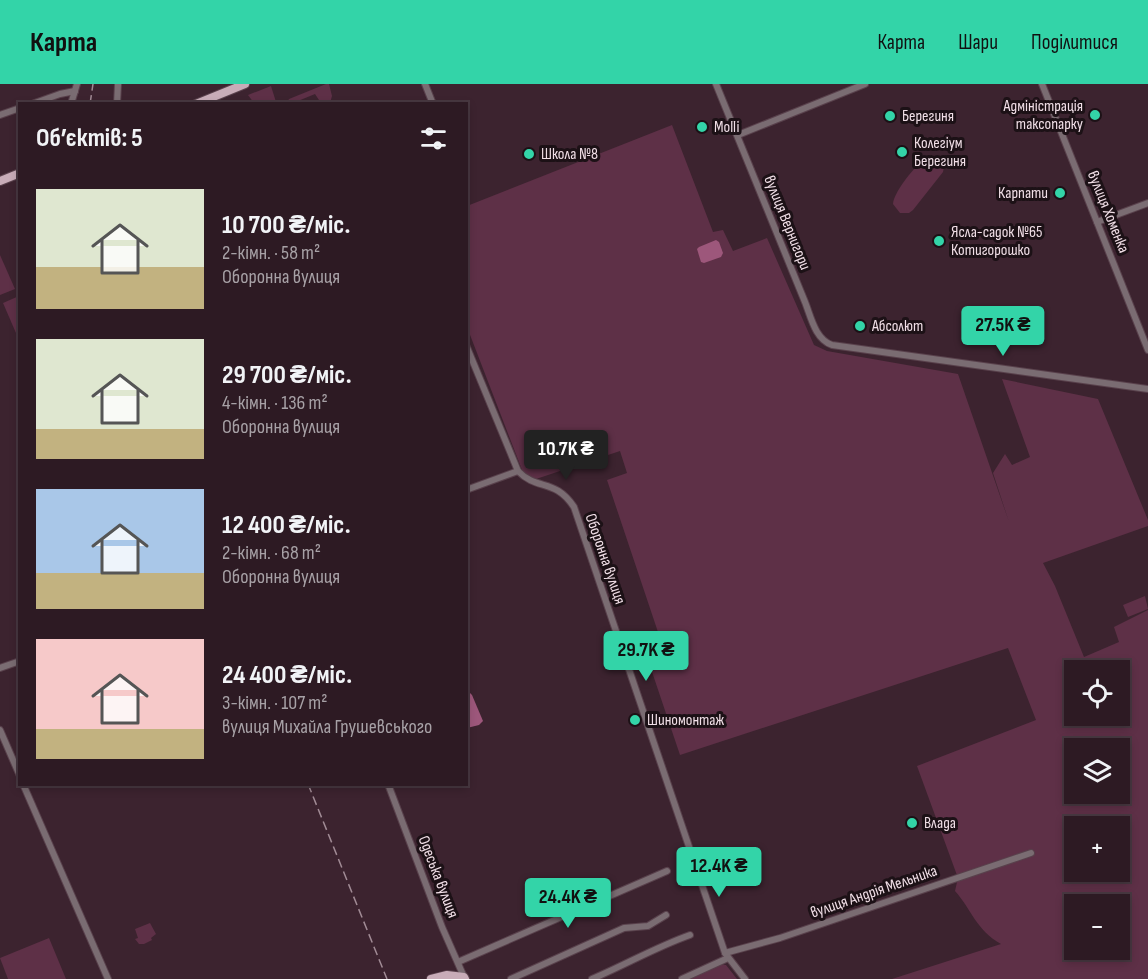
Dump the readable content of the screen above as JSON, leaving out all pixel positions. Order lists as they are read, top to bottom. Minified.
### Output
{"streets":{"street":["вулиця Хоменка","вулиця Вернигори","Оборонна вулиця","Одеська вулиця","вулиця Андрія Мельника"]},"crossings":[["Оборонна вулиця","вулиця Андрія Мельника"]],"places":["Адміністрація таксопарку","Берегиня","Molli","Колегіум Берегиня","Школа №8","Карпати","Ясла-садок №65 Котигорошко","Абсолют","Шиномонтаж","Влада"],"page":{"header":"Карта","nav":["Карта","Шари","Поділитися"],"heading":"Об’єктів: 5","list":[{"name":"10 700 ₴/міс.","note":"2-кімн. · 58 m² · Оборонна вулиця"},{"name":"29 700 ₴/міс.","note":"4-кімн. · 136 m² · Оборонна вулиця"},{"name":"12 400 ₴/міс.","note":"2-кімн. · 68 m² · Оборонна вулиця"},{"name":"24 400 ₴/міс.","note":"3-кімн. · 107 m² · вулиця Михайла Грушевського"}],"price":["27.5K ₴","10.7K ₴","29.7K ₴","12.4K ₴","24.4K ₴"],"map_buttons":["+","−"]}}
